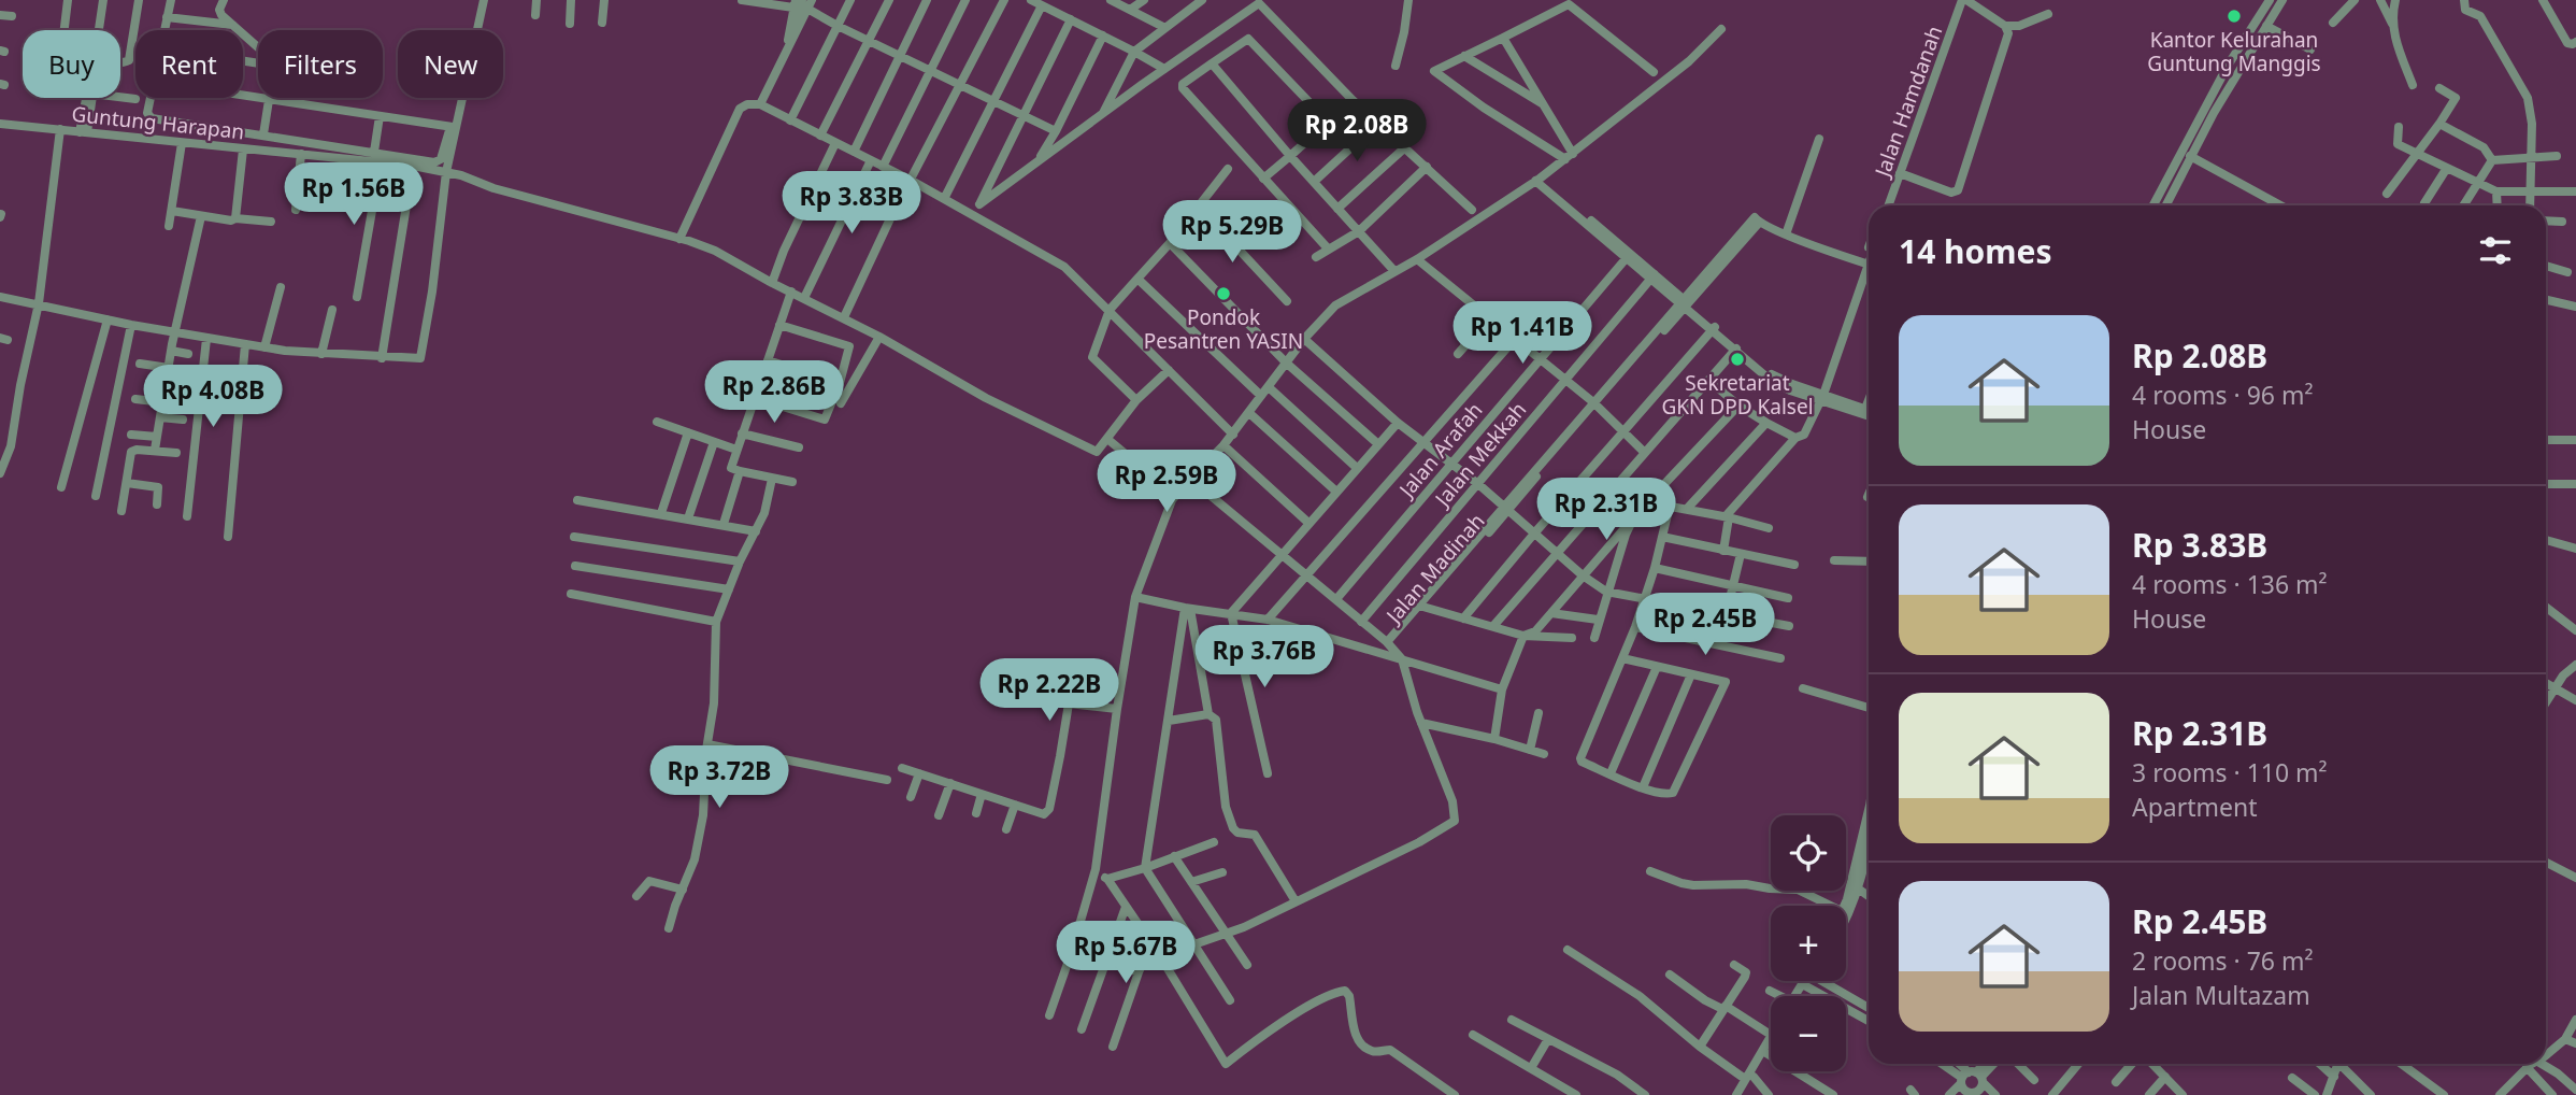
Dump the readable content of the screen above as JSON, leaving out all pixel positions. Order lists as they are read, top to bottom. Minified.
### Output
{"streets":{"street":["Jalan Hamdanah","Guntung Harapan","Jalan Arafah","Jalan Mekkah","Jalan Madinah"]},"places":["Kantor Kelurahan Guntung Manggis","Pondok Pesantren YASIN","Sekretariat GKN DPD Kalsel"],"page":{"chip":["Buy","Rent","Filters","New"],"price":["Rp 2.08B","Rp 1.56B","Rp 3.83B","Rp 5.29B","Rp 1.41B","Rp 2.86B","Rp 4.08B","Rp 2.59B","Rp 2.31B","Rp 2.45B","Rp 3.76B","Rp 2.22B","Rp 3.72B","Rp 5.67B"],"heading":"14 homes","list":[{"name":"Rp 2.08B","note":"4 rooms · 96 m² · House"},{"name":"Rp 3.83B","note":"4 rooms · 136 m² · House"},{"name":"Rp 2.31B","note":"3 rooms · 110 m² · Apartment"},{"name":"Rp 2.45B","note":"2 rooms · 76 m² · Jalan Multazam"}],"map_buttons":["+","−"]}}
